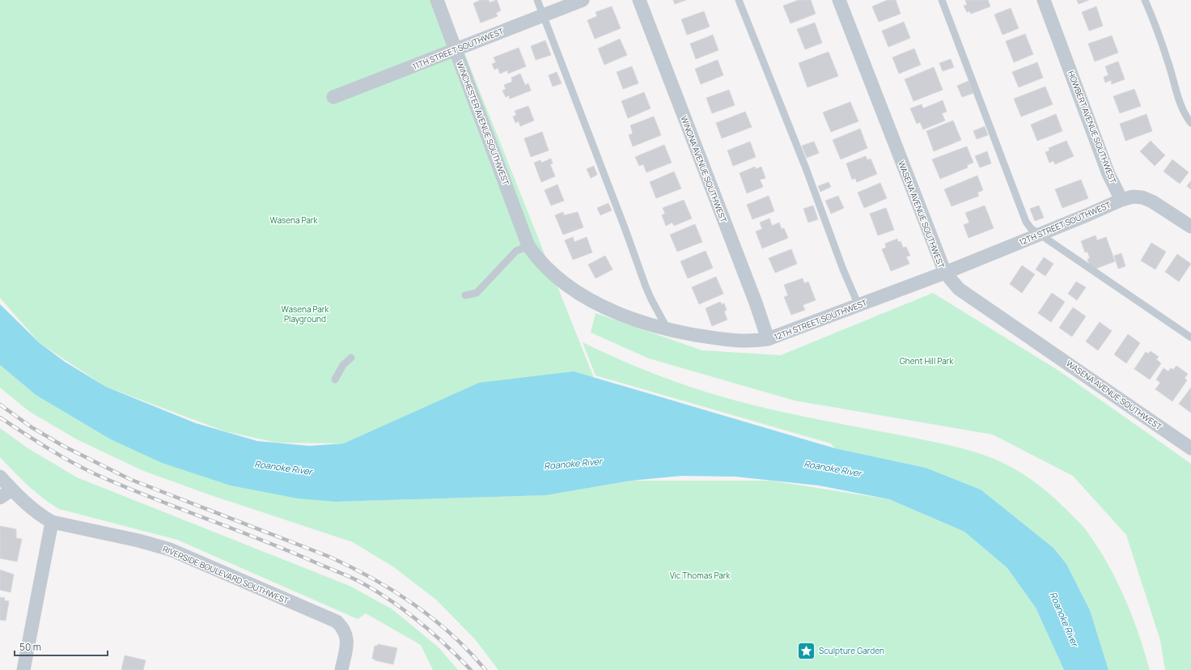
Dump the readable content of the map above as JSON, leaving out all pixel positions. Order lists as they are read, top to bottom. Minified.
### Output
{"streets":{"street":["11TH STREET SOUTHWEST","WINCHESTER AVENUE SOUTHWEST","HOWBERT AVENUE SOUTHWEST","WINONA AVENUE SOUTHWEST","WASENA AVENUE SOUTHWEST","12TH STREET SOUTHWEST","RIVERSIDE BOULEVARD SOUTHWEST"]},"crossings":[["11TH STREET SOUTHWEST","WINCHESTER AVENUE SOUTHWEST"],["WINCHESTER AVENUE SOUTHWEST","12TH STREET SOUTHWEST"],["HOWBERT AVENUE SOUTHWEST","12TH STREET SOUTHWEST"],["WINONA AVENUE SOUTHWEST","12TH STREET SOUTHWEST"],["WASENA AVENUE SOUTHWEST","12TH STREET SOUTHWEST"]],"water":["Roanoke River"],"parks":["Wasena Park","Wasena Park Playground","Ghent Hill Park","Vic Thomas Park"],"places":{"place":["Sculpture Garden"]},"scale_bar":"50 m"}
